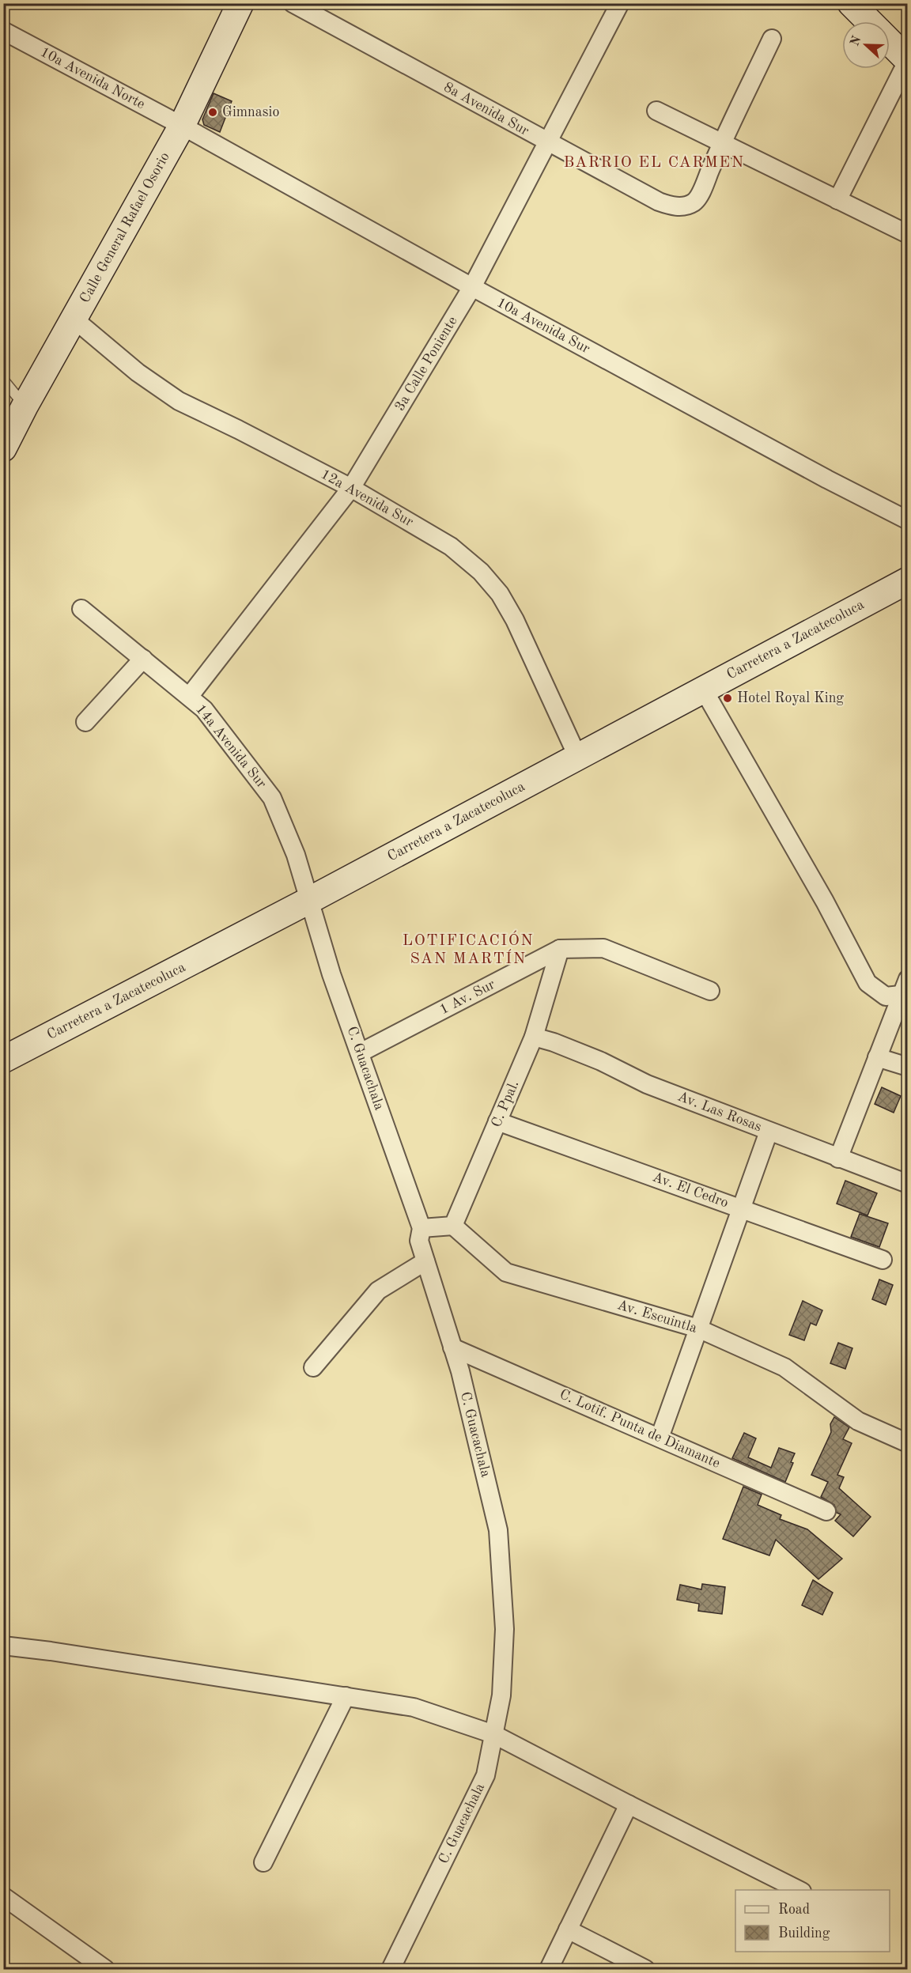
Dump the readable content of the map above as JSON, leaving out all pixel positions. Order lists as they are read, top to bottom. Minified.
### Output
{"streets":{"main road":["Calle General Rafael Osorio","Carretera a Zacatecoluca"],"street":["10a Avenida Norte","8a Avenida Sur","10a Avenida Sur","3a Calle Poniente","12a Avenida Sur","14a Avenida Sur","1 Av. Sur","C. Guacachala","C. Ppal.","Av. Las Rosas","Av. El Cedro","Av. Escuintla","C. Lotif. Punta de Diamante"]},"crossings":[["10a Avenida Norte","Calle General Rafael Osorio"],["10a Avenida Norte","10a Avenida Sur"],["8a Avenida Sur","3a Calle Poniente"],["Calle General Rafael Osorio","10a Avenida Sur"],["Calle General Rafael Osorio","12a Avenida Sur"],["10a Avenida Sur","3a Calle Poniente"],["3a Calle Poniente","12a Avenida Sur"],["3a Calle Poniente","14a Avenida Sur"],["12a Avenida Sur","Carretera a Zacatecoluca"],["Carretera a Zacatecoluca","14a Avenida Sur"],["Carretera a Zacatecoluca","C. Guacachala"],["14a Avenida Sur","C. Guacachala"],["1 Av. Sur","C. Guacachala"],["1 Av. Sur","C. Ppal."],["C. Guacachala","C. Lotif. Punta de Diamante"],["C. Ppal.","Av. Las Rosas"],["C. Ppal.","Av. El Cedro"],["C. Ppal.","Av. Escuintla"]],"districts":["BARRIO EL CARMEN","LOTIFICACIÓN SAN MARTÍN"],"places":["Gimnasio","Hotel Royal King"],"legend":["Road","Building"],"north":"left"}
